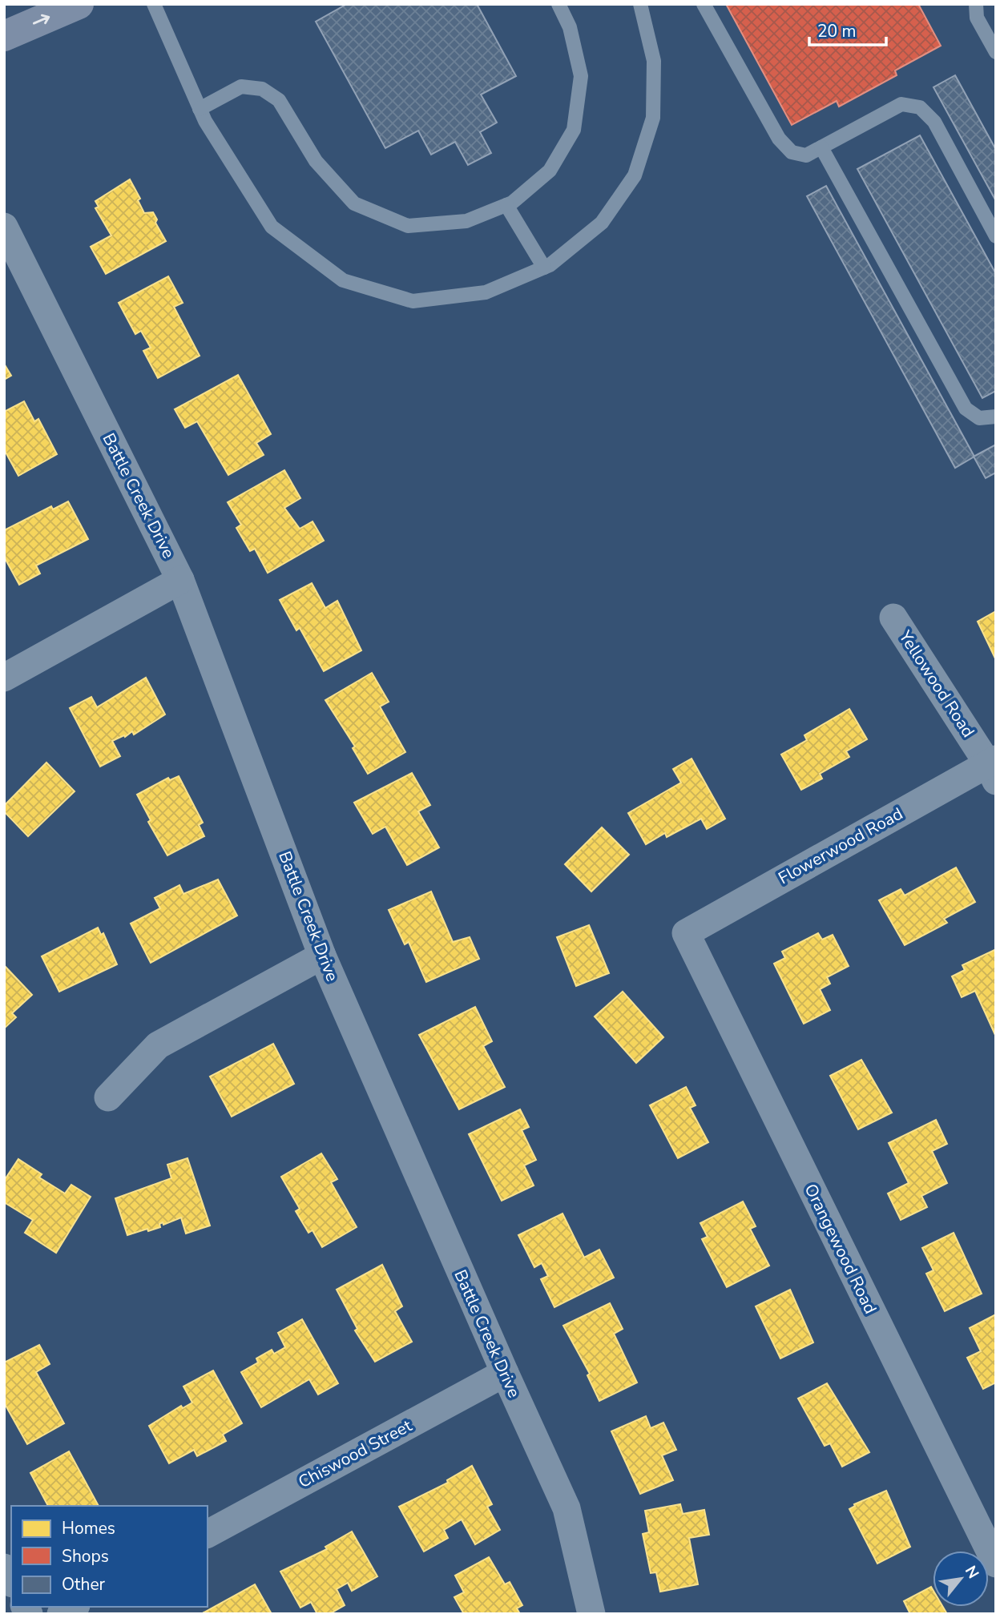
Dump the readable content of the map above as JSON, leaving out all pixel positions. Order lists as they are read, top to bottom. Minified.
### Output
{"streets":{"street":["Battle Creek Drive","Yellowood Road","Flowerwood Road","Orangewood Road","Chiswood Street"]},"crossings":[["Battle Creek Drive","Chiswood Street"],["Yellowood Road","Flowerwood Road"],["Flowerwood Road","Orangewood Road"]],"legend":["Homes","Shops","Other"],"scale_bar":"20 m","north":"top right"}
